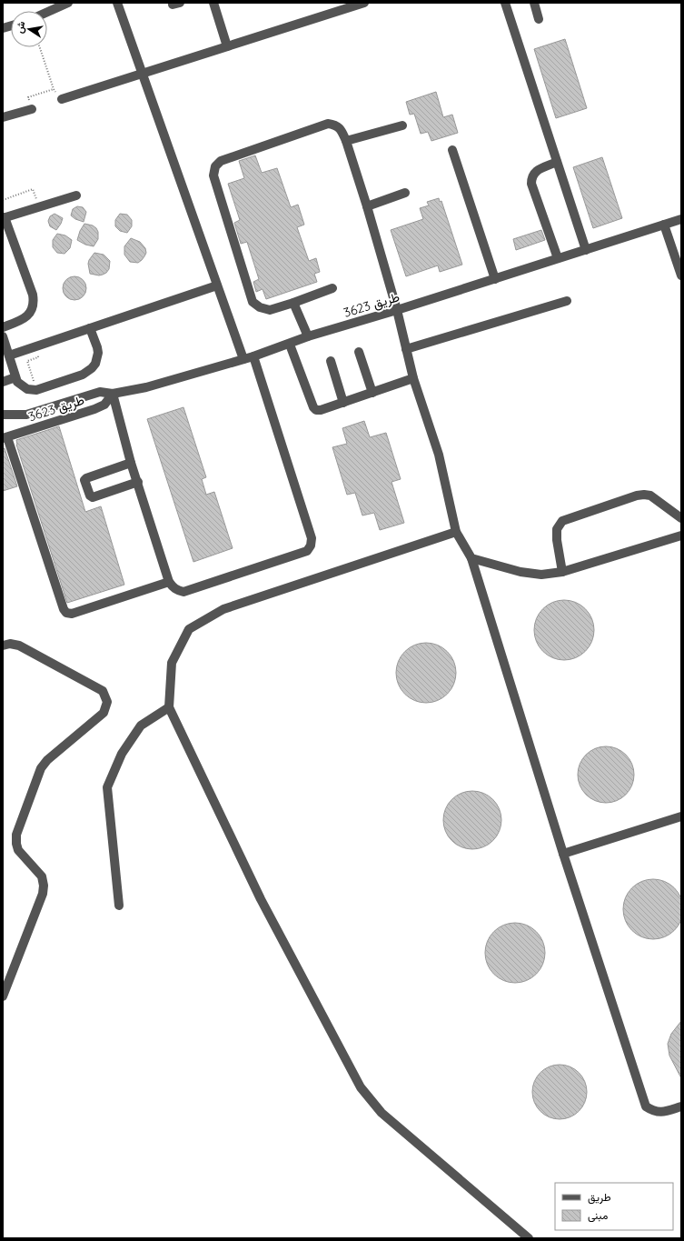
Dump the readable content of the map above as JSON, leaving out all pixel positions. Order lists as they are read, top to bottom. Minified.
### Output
{"streets":{"street":["طريق 3623"]},"legend":["طريق","مبنى"],"north":"left"}
